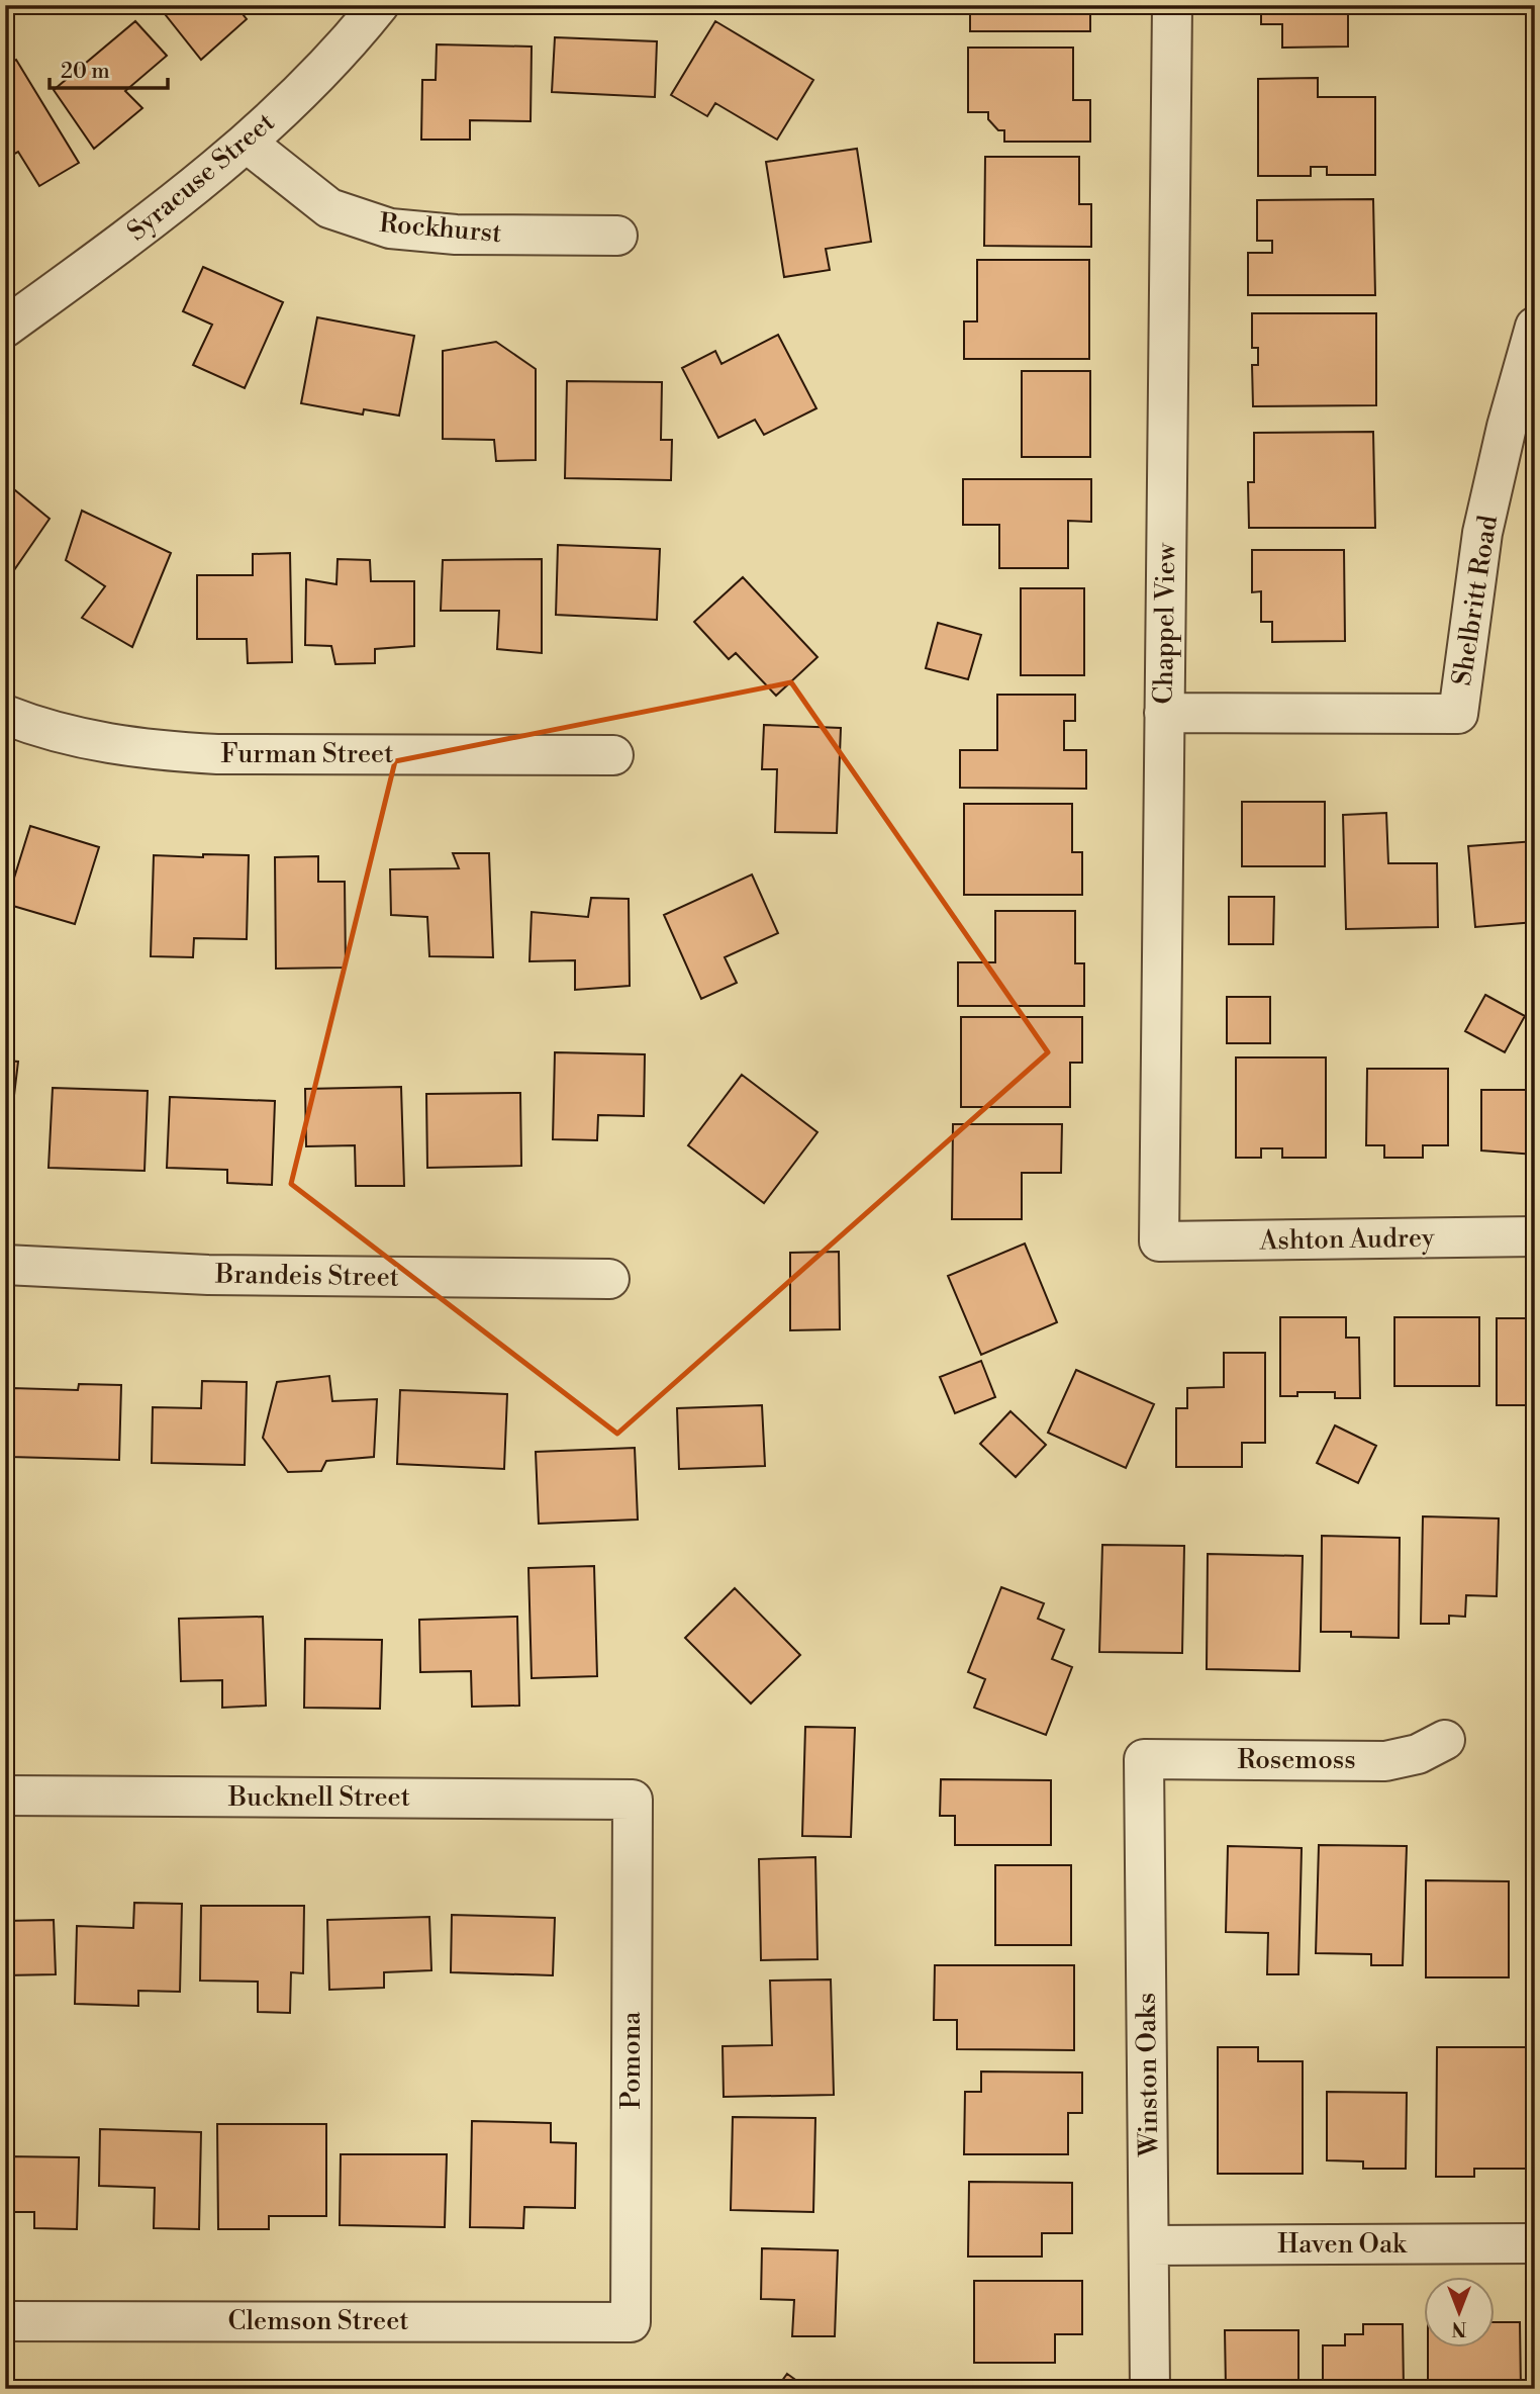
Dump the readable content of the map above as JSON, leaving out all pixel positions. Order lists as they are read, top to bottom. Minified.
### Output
{"streets":{"street":["Syracuse Street","Rockhurst","Shelbritt Road","Chappel View","Furman Street","Ashton Audrey","Brandeis Street","Rosemoss","Bucknell Street","Pomona","Winston Oaks","Haven Oak","Clemson Street"]},"crossings":[["Syracuse Street","Rockhurst"],["Shelbritt Road","Chappel View"],["Chappel View","Ashton Audrey"],["Rosemoss","Winston Oaks"],["Bucknell Street","Pomona"],["Pomona","Clemson Street"],["Winston Oaks","Haven Oak"]],"scale_bar":"20 m","north":"bottom"}
